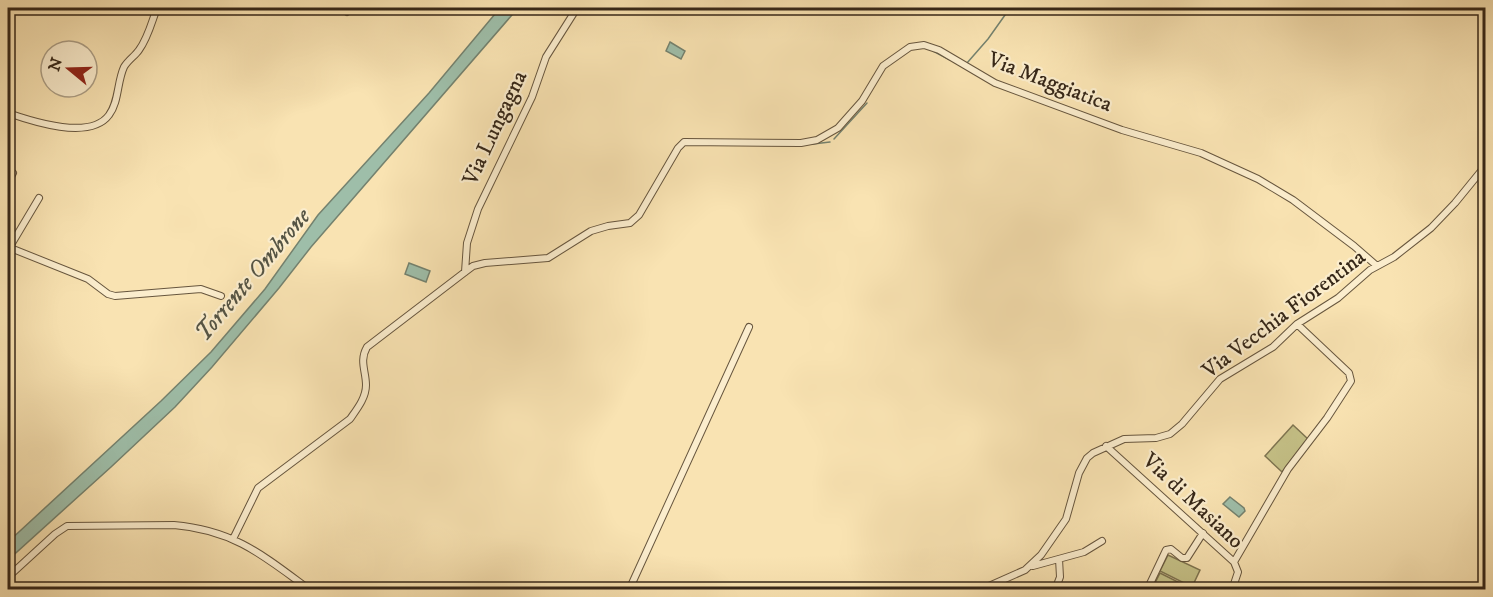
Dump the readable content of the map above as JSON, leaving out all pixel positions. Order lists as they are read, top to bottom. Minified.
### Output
{"streets":{"street":["Via Maggiatica","Via Lungagna","Via Vecchia Fiorentina","Via di Masiano"]},"crossings":[["Via Maggiatica","Via Lungagna"],["Via Maggiatica","Via Vecchia Fiorentina"],["Via Vecchia Fiorentina","Via di Masiano"]],"water":["Torrente Ombrone"],"north":"left"}
